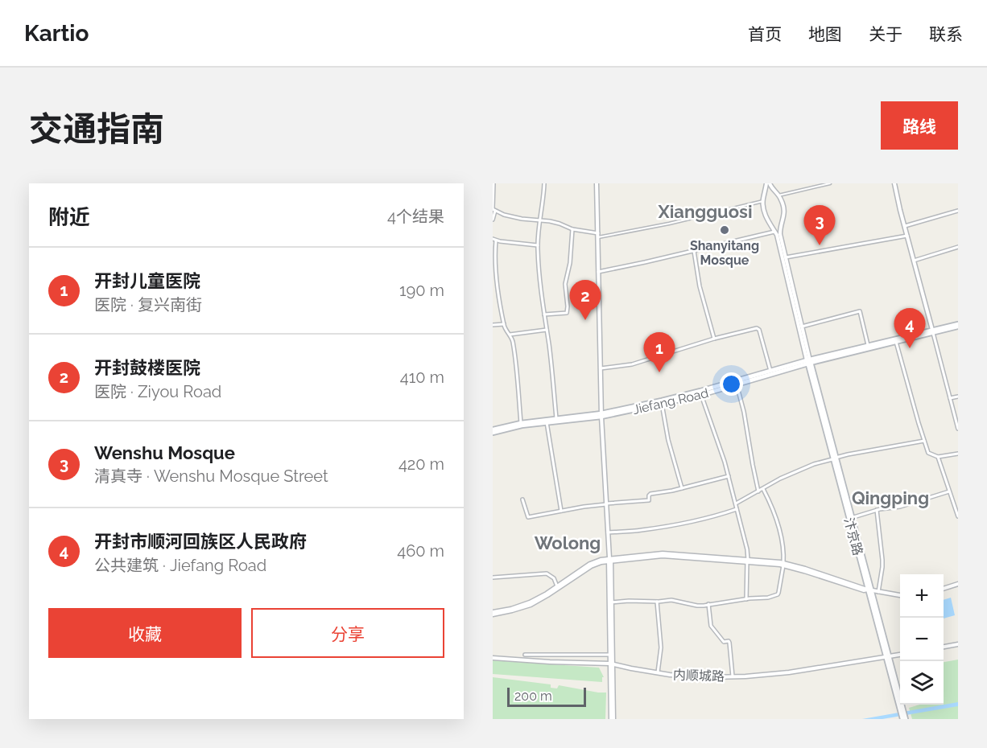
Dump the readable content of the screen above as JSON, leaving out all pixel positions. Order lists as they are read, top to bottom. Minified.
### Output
{"streets":{"main road":["Jiefang Road","汴京路"],"street":["内顺城路"]},"crossings":[["Jiefang Road","汴京路"],["汴京路","内顺城路"]],"districts":["Xiangguosi","Qingping","Wolong"],"places":["Shanyitang Mosque"],"scale_bar":"200 m","page":{"header":"Kartio","nav":["首页","地图","关于","联系"],"title":"交通指南","buttons":["路线",["收藏","分享"]],"heading":["附近","4个结果"],"pins":["3","2","4","1"],"list":[{"mark":"1","name":"开封儿童医院","note":"医院 · 复兴南街","value":"190 m"},{"mark":"2","name":"开封鼓楼医院","note":"医院 · Ziyou Road","value":"410 m"},{"mark":"3","name":"Wenshu Mosque","note":"清真寺 · Wenshu Mosque Street","value":"420 m"},{"mark":"4","name":"开封市顺河回族区人民政府","note":"公共建筑 · Jiefang Road","value":"460 m"}],"map_buttons":["+","−"],"scale":"200 m"}}
